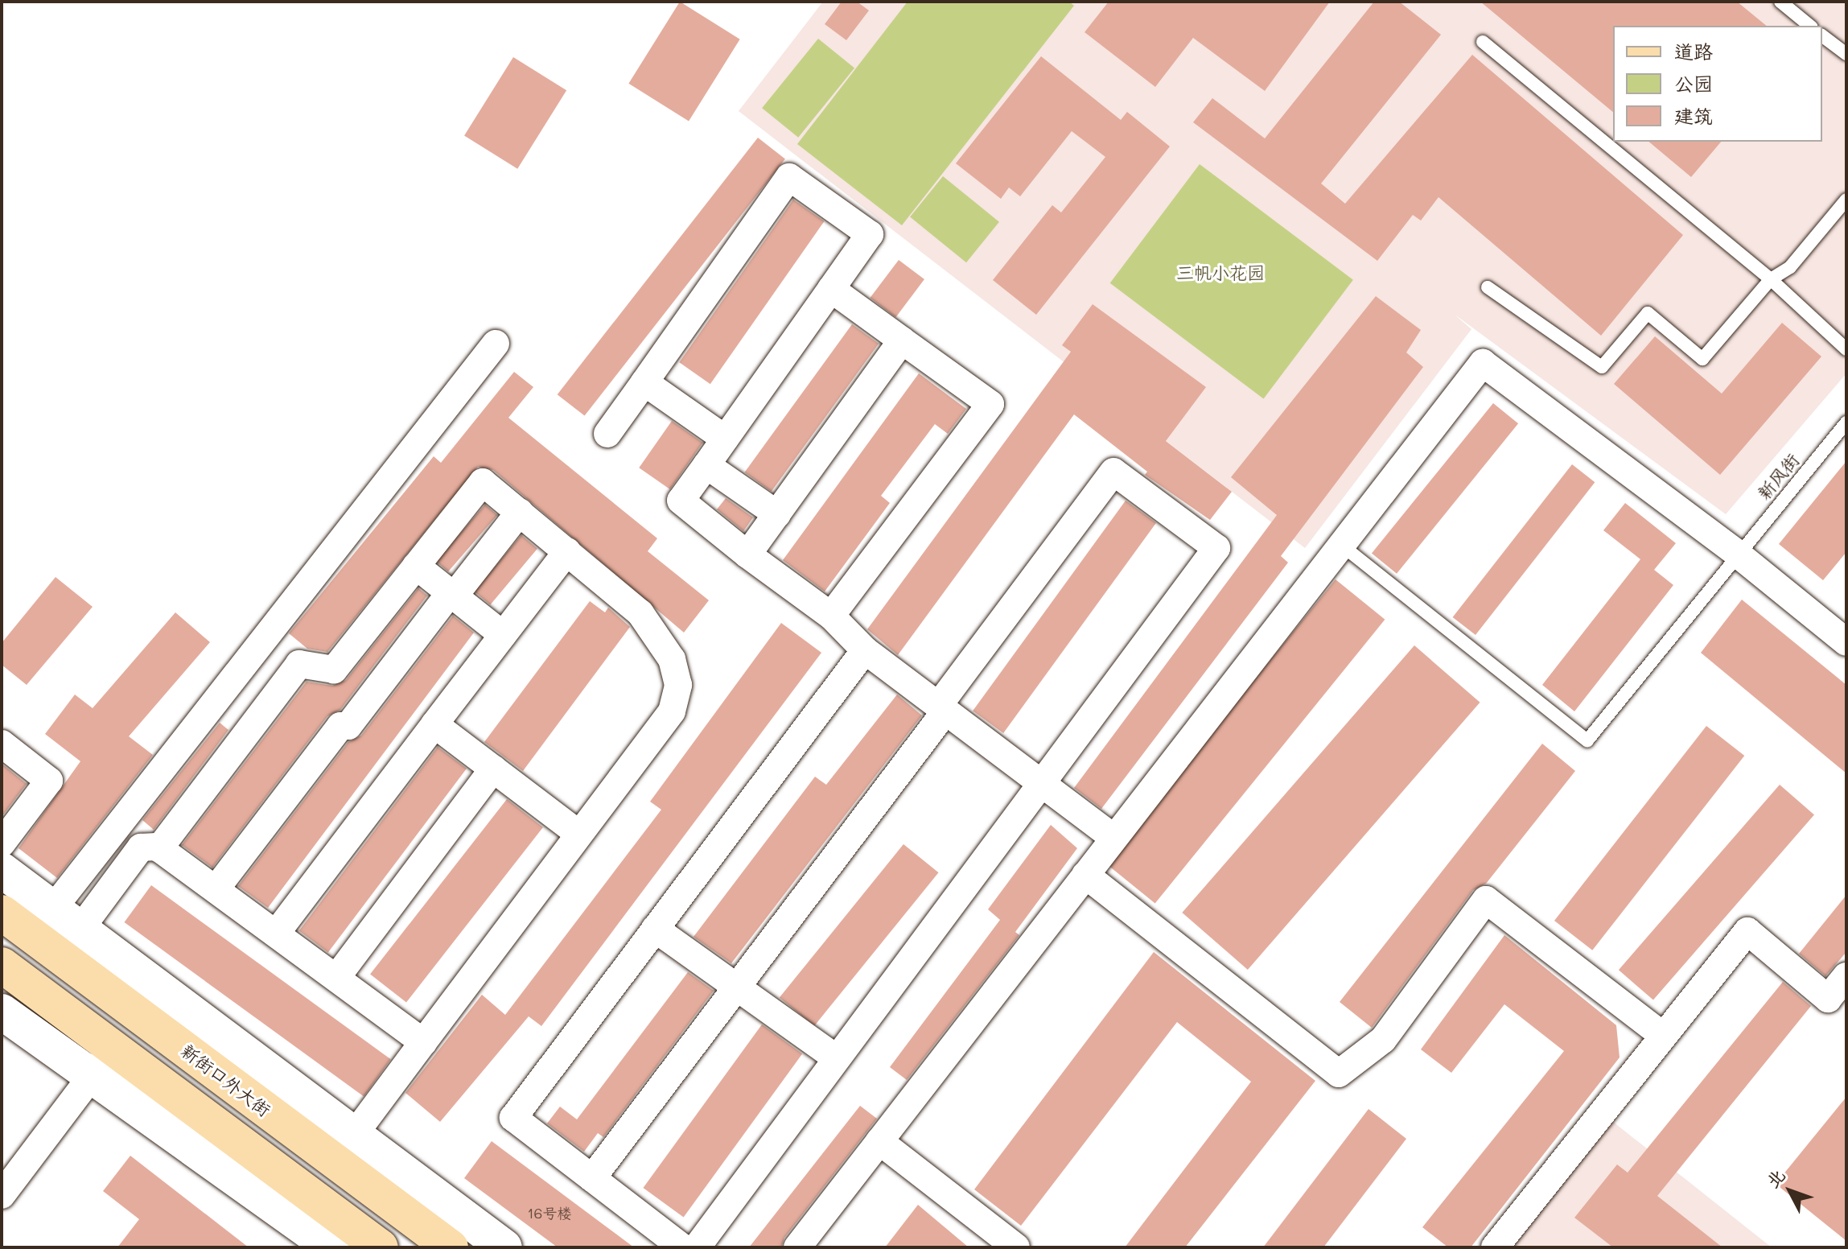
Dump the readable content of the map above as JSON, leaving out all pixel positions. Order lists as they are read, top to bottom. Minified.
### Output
{"streets":{"main road":["新街口外大街"],"lane":["新风街"]},"parks":["三帆小花园"],"house_numbers":["16号楼"],"legend":["道路","公园","建筑"],"north":"top left"}
